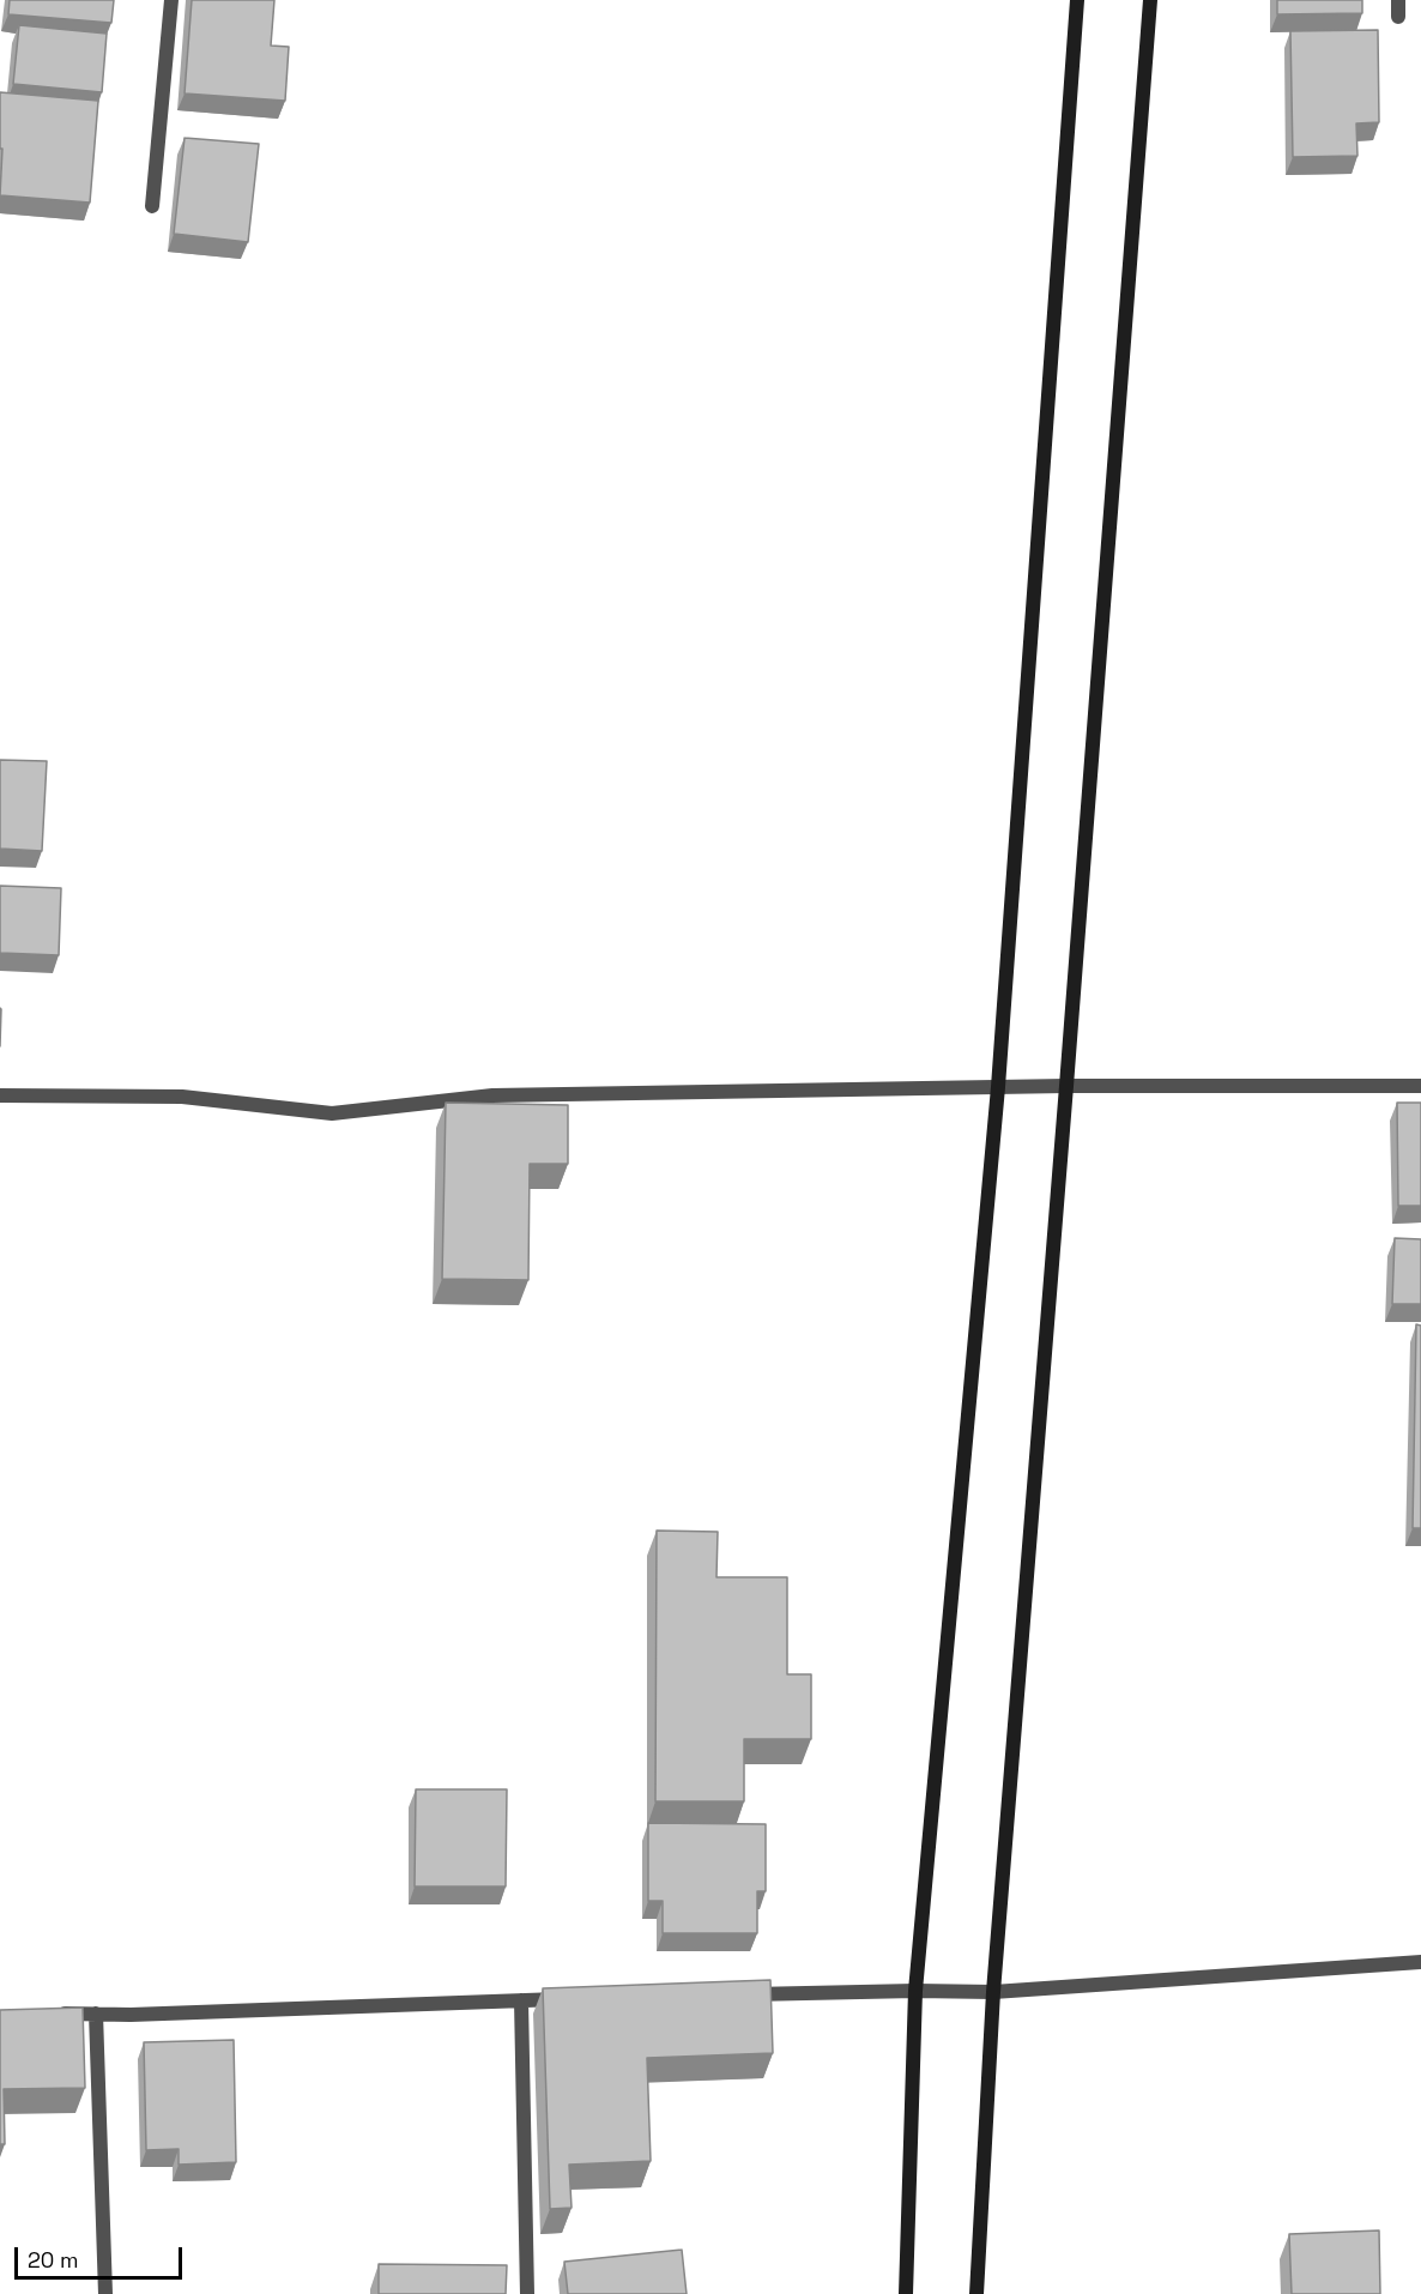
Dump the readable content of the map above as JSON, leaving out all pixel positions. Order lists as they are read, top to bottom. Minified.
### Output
{"scale_bar":"20 m"}
